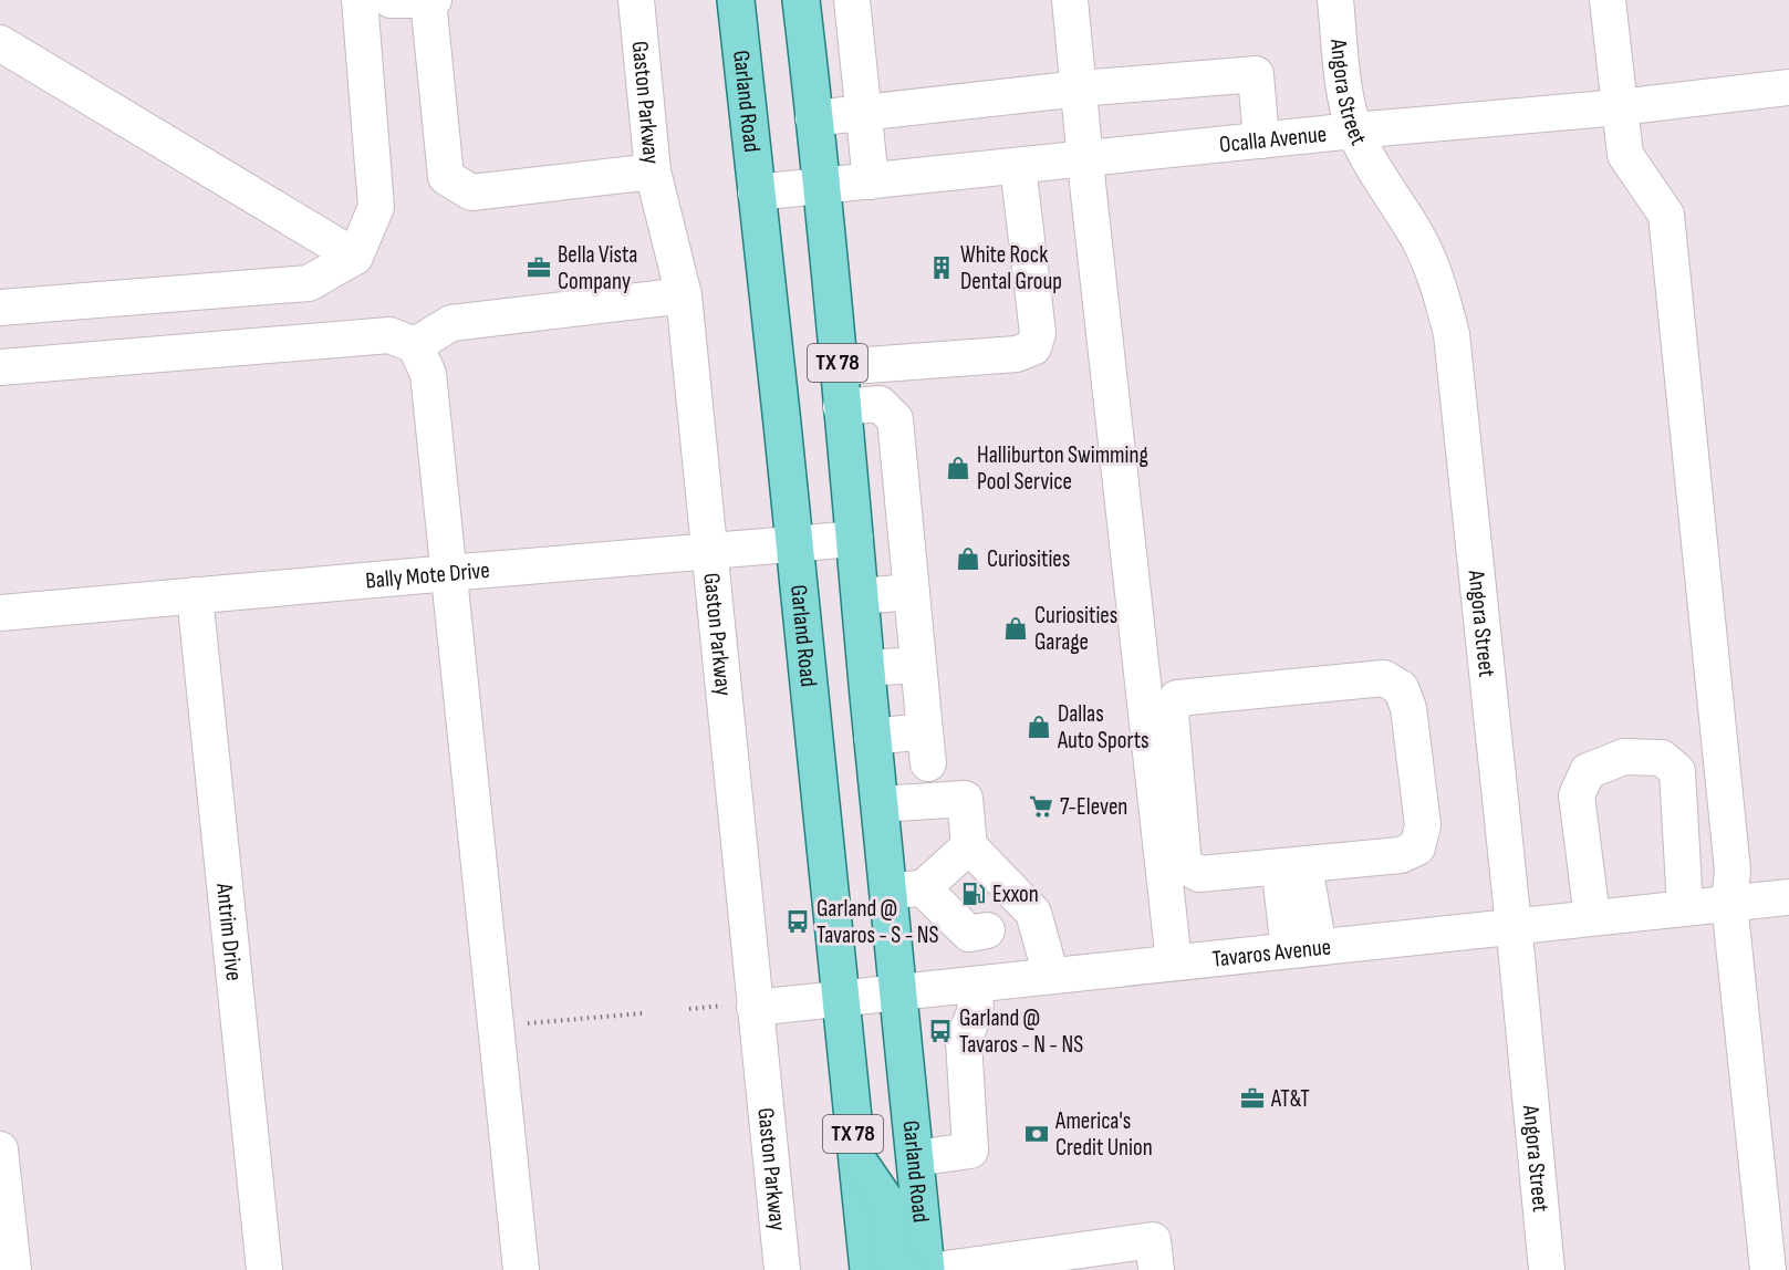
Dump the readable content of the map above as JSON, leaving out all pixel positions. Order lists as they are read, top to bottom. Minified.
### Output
{"streets":{"main road":["Garland Road","TX 78"],"street":["Angora Street","Gaston Parkway","Ocalla Avenue","Bally Mote Drive","Antrim Drive","Tavaros Avenue"]},"crossings":[["Angora Street","Ocalla Avenue"],["Angora Street","Tavaros Avenue"],["Garland Road","Ocalla Avenue"],["Garland Road","Bally Mote Drive"],["Garland Road","Tavaros Avenue"],["Gaston Parkway","Bally Mote Drive"],["Gaston Parkway","Tavaros Avenue"],["Bally Mote Drive","Antrim Drive"]],"places":{"office":["Bella Vista Company","AT&T"],"building":["White Rock Dental Group"],"shop":["Halliburton Swimming Pool Service","Curiosities","Curiosities Garage","Dallas Auto Sports"],"supermarket":["7-Eleven"],"fuel station":["Exxon"],"bus stop":["Garland @ Tavaros - S - NS","Garland @ Tavaros - N - NS"],"bank":["America's Credit Union"]}}
